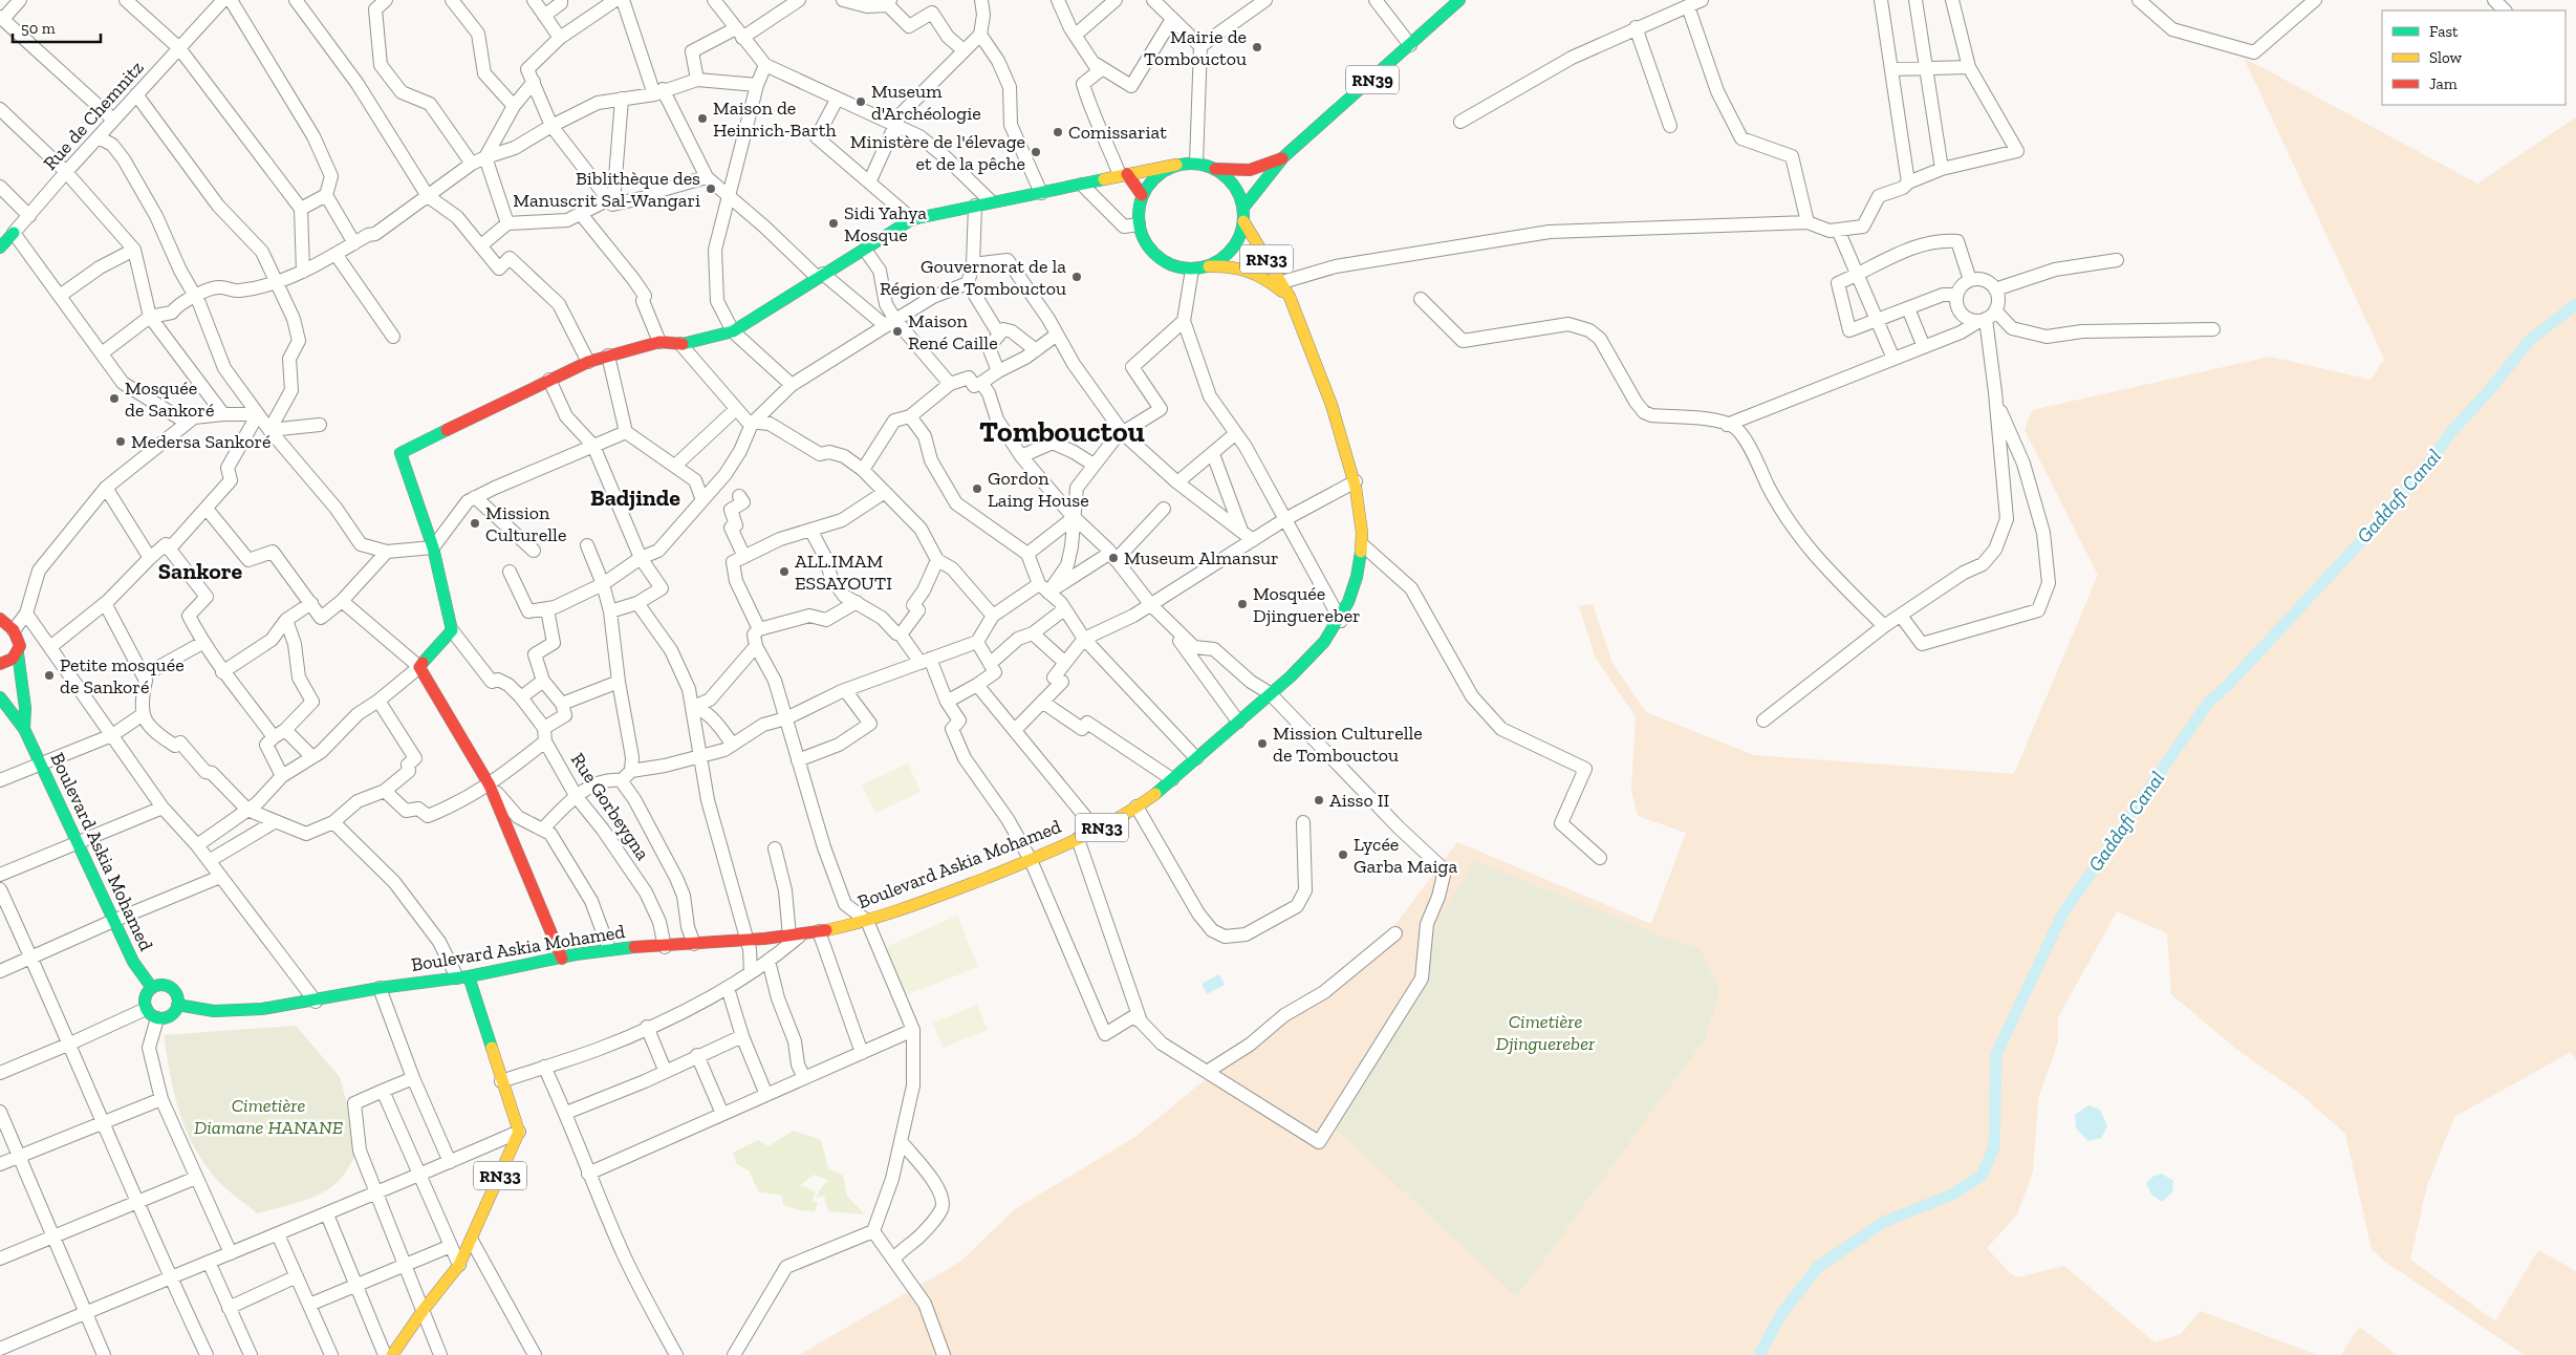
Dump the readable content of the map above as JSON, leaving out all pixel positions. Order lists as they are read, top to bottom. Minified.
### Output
{"streets":{"main road":["RN39","RN33","Boulevard Askia Mohamed"],"street":["Rue de Chemnitz","Rue Gorbeygna"]},"crossings":[["RN33","Boulevard Askia Mohamed"],["Rue Gorbeygna","Boulevard Askia Mohamed"]],"districts":["Tombouctou","Badjinde","Sankore"],"water":["Gaddafi Canal"],"parks":["Cimetière Djinguereber","Cimetière Diamane HANANE"],"places":["Mairie de Tombouctou","Museum d'Archéologie","Maison de Heinrich-Barth","Comissariat","Ministère de l'élevage et de la pêche","Biblithèque des Manuscrit Sal-Wangari","Sidi Yahya Mosque","Gouvernorat de la Région de Tombouctou","Maison René Caille","Mosquée de Sankoré","Medersa Sankoré","Gordon Laing House","Mission Culturelle","Museum Almansur","ALL.IMAM ESSAYOUTI","Mosquée Djinguereber","Petite mosquée de Sankoré","Mission Culturelle de Tombouctou","Aisso II","Lycée Garba Maiga"],"legend":["Fast","Slow","Jam"],"scale_bar":"50 m"}
